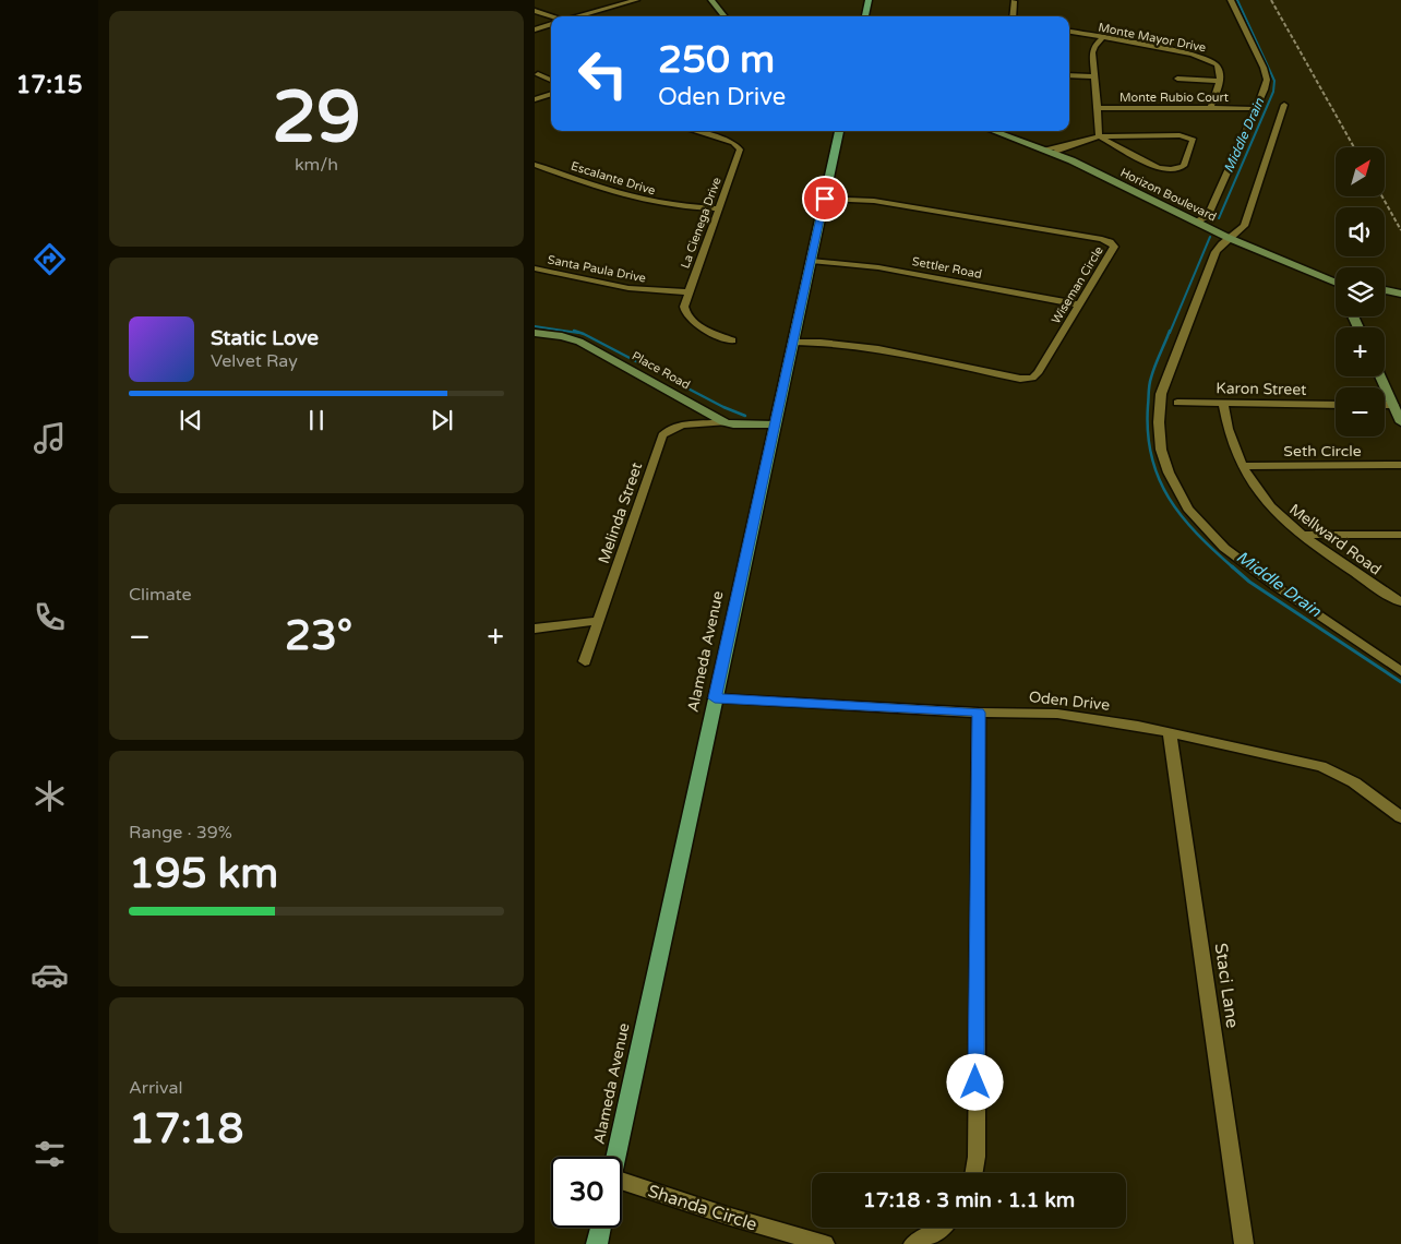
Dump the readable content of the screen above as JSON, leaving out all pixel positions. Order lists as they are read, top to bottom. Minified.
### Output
{"streets":{"main road":["Horizon Boulevard","Place Road","Alameda Avenue"],"street":["Monte Mayor Drive","Monte Rubio Court","Escalante Drive","La Cienega Drive","Settler Road","Santa Paula Drive","Wiseman Circle","Karon Street","Seth Circle","Melinda Street","Mellward Road","Oden Drive","Staci Lane","Shanda Circle"]},"crossings":[["Escalante Drive","La Cienega Drive"],["La Cienega Drive","Santa Paula Drive"],["Settler Road","Wiseman Circle"],["Settler Road","Alameda Avenue"],["Wiseman Circle","Alameda Avenue"],["Place Road","Melinda Street"],["Place Road","Alameda Avenue"],["Karon Street","Mellward Road"],["Seth Circle","Mellward Road"],["Alameda Avenue","Oden Drive"],["Oden Drive","Staci Lane"]],"water":["Middle Drain"],"north":"top right","page":{"tabs":"17:15","tile":[["29","km/h"],"Climate",["Range · 39%","195 km"],["Arrival","17:18"]],"turn":["250 m","Oden Drive"],"map_buttons":["+","−"],"song":["Static Love","Velvet Ray"],"heat":["−","23°","+"],"limit":"30","trip":"17:18 · 3 min · 1.1 km"}}
